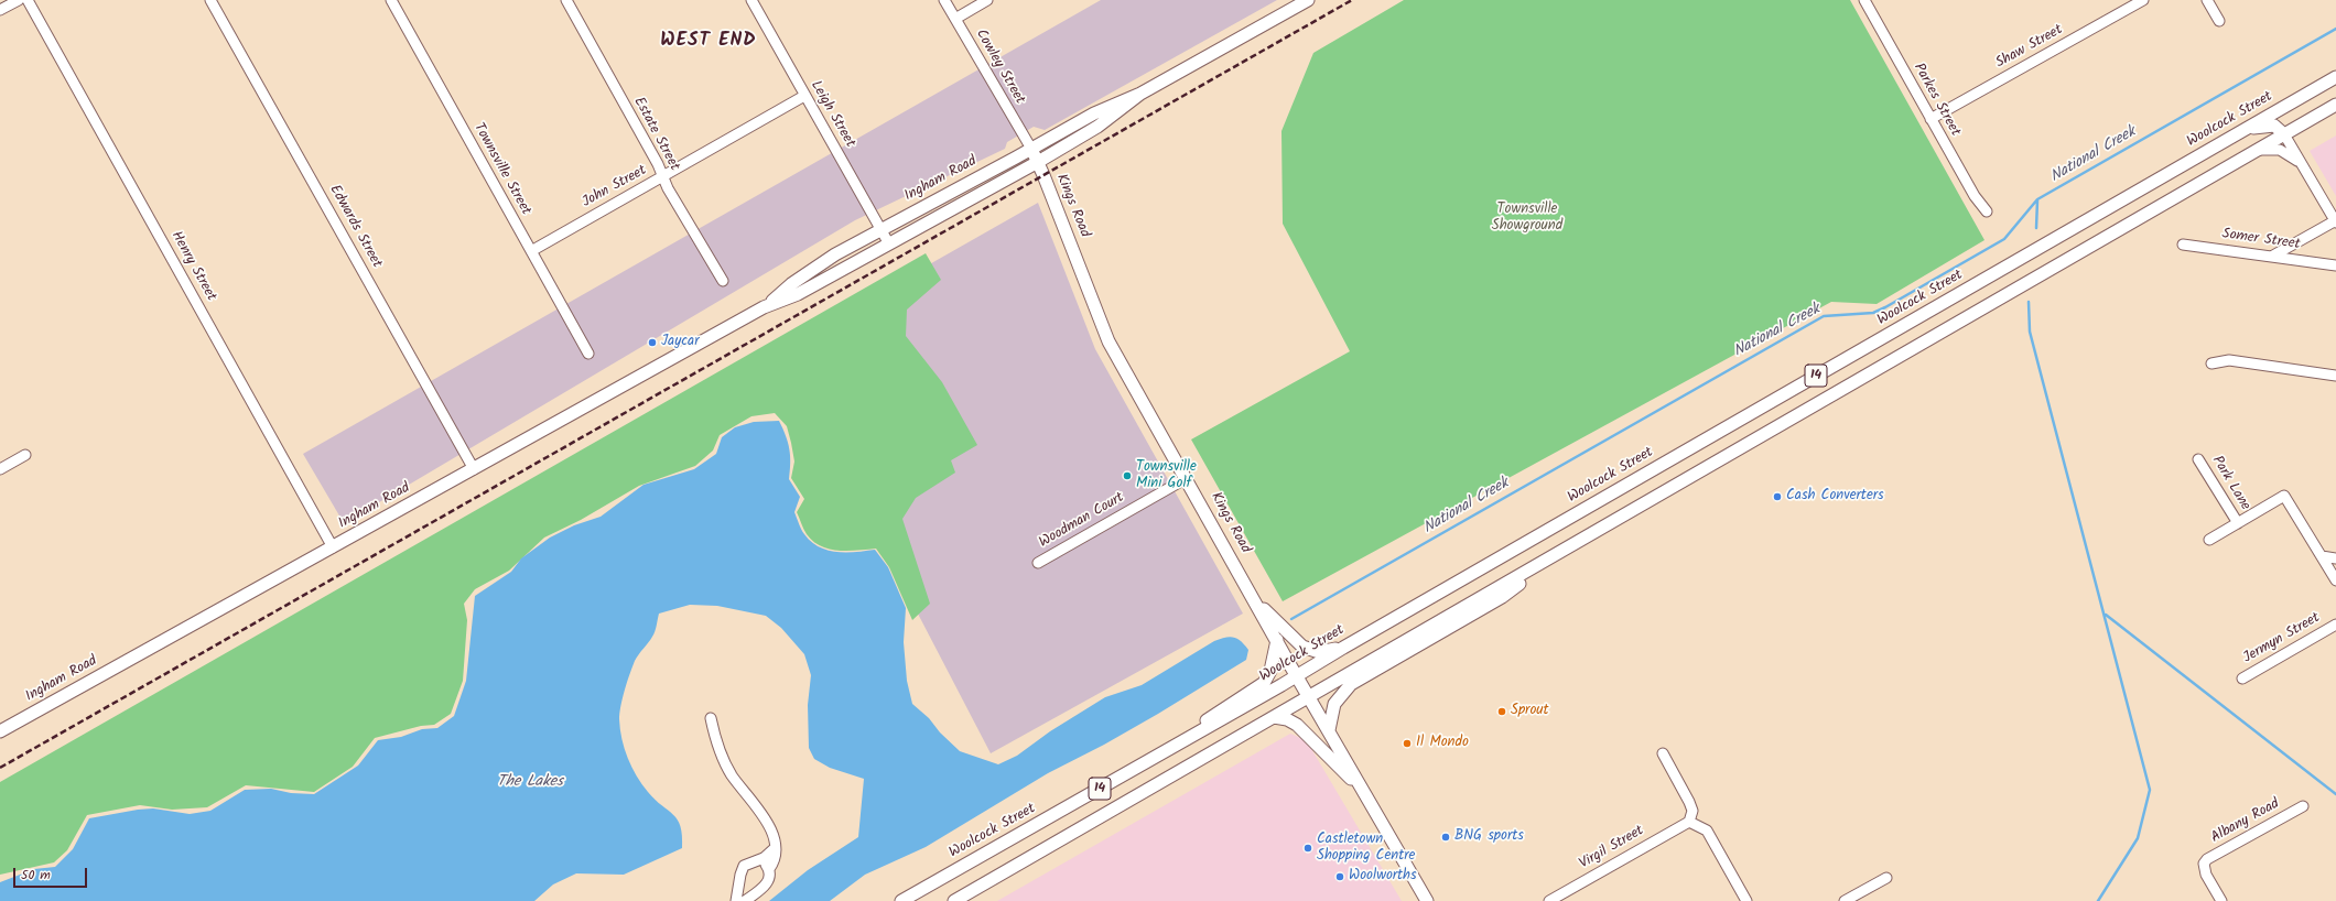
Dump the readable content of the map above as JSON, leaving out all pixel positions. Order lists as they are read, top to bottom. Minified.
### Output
{"streets":{"main road":["Woolcock Street","Ingham Road","Kings Road","14"],"street":["Shaw Street","Cowley Street","Parkes Street","Leigh Street","Estate Street","Townsville Street","John Street","Edwards Street","Somer Street","Henry Street","Park Lane","Woodman Court","Jermyn Street","Albany Road","Virgil Street"]},"crossings":[["Shaw Street","Parkes Street"],["Cowley Street","Ingham Road"],["Cowley Street","Kings Road"],["Leigh Street","Ingham Road"],["Leigh Street","John Street"],["Woolcock Street","Kings Road"],["Estate Street","John Street"],["Townsville Street","John Street"],["Ingham Road","Kings Road"],["Ingham Road","Edwards Street"],["Ingham Road","Henry Street"],["Kings Road","14"],["Kings Road","Woodman Court"]],"districts":["WEST END"],"water":["National Creek","The Lakes"],"parks":["Townsville Showground"],"places":["Jaycar","Townsville Mini Golf","Cash Converters","Sprout","Il Mondo","BNG sports","Castletown Shopping Centre","Woolworths"],"scale_bar":"50 m"}
